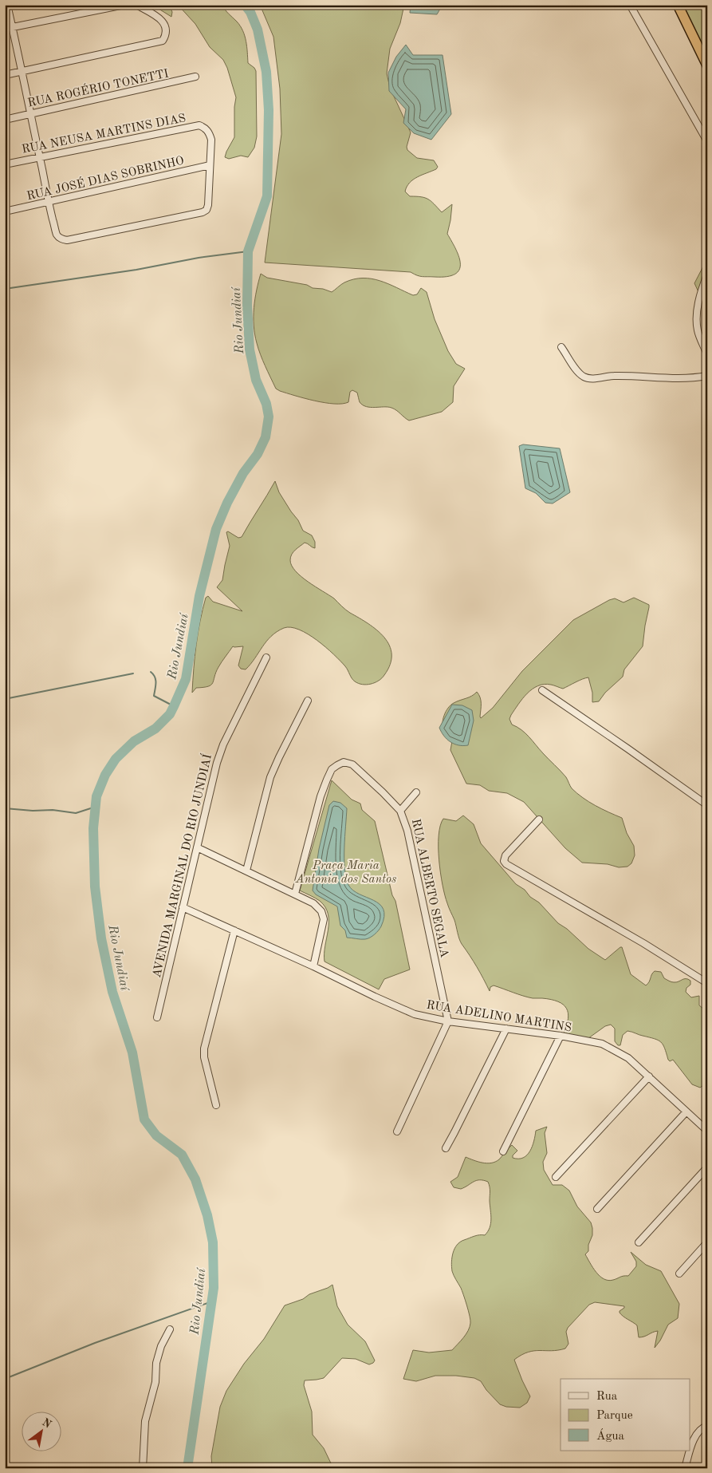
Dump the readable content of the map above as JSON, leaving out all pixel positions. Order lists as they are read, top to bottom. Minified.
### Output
{"streets":{"street":["RUA ROGÉRIO TONETTI","RUA NEUSA MARTINS DIAS","RUA JOSÉ DIAS SOBRINHO","AVENIDA MARGINAL DO RIO JUNDIAÍ","RUA ALBERTO SEGALA","RUA ADELINO MARTINS"]},"crossings":[["RUA NEUSA MARTINS DIAS","RUA JOSÉ DIAS SOBRINHO"],["AVENIDA MARGINAL DO RIO JUNDIAÍ","RUA ADELINO MARTINS"],["RUA ALBERTO SEGALA","RUA ADELINO MARTINS"]],"water":["Rio Jundiaí"],"parks":["Praça Maria Antonia dos Santos"],"legend":["Rua","Parque","Água"],"north":"top right"}
